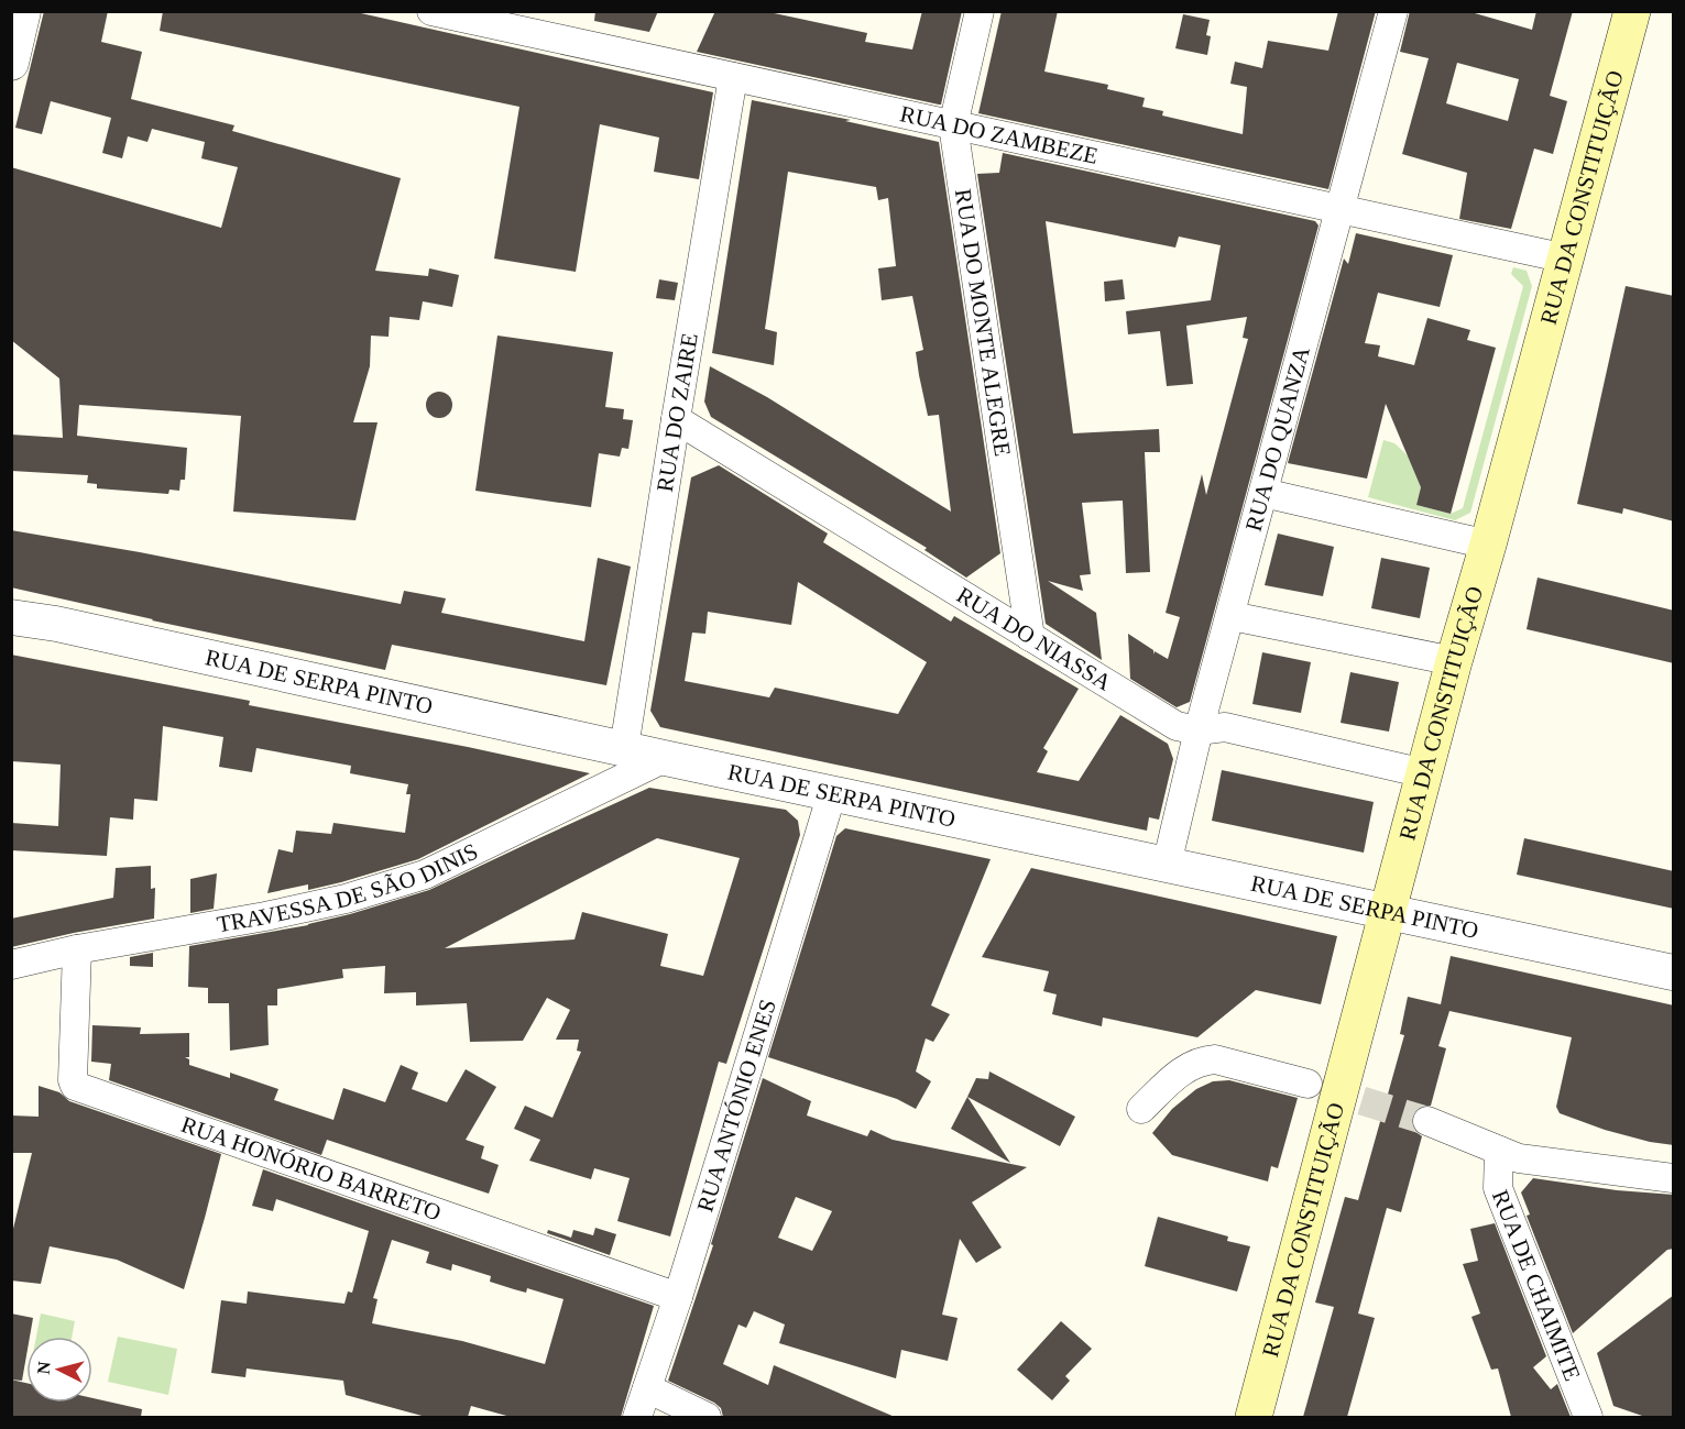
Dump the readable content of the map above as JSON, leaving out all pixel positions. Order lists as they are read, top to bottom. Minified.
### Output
{"streets":{"main road":["RUA DA CONSTITUIÇÃO"],"street":["RUA DO ZAMBEZE","RUA DO MONTE ALEGRE","RUA DO ZAIRE","RUA DO QUANZA","RUA DO NIASSA","RUA DE SERPA PINTO","TRAVESSA DE SÃO DINIS","RUA ANTÓNIO ENES","RUA HONÓRIO BARRETO","RUA DE CHAIMITE"]},"crossings":[["RUA DO ZAMBEZE","RUA DA CONSTITUIÇÃO"],["RUA DO ZAMBEZE","RUA DO MONTE ALEGRE"],["RUA DO ZAMBEZE","RUA DO ZAIRE"],["RUA DO ZAMBEZE","RUA DO QUANZA"],["RUA DA CONSTITUIÇÃO","RUA DO NIASSA"],["RUA DA CONSTITUIÇÃO","RUA DE SERPA PINTO"],["RUA DO MONTE ALEGRE","RUA DO NIASSA"],["RUA DO ZAIRE","RUA DO NIASSA"],["RUA DO ZAIRE","RUA DE SERPA PINTO"],["RUA DO QUANZA","RUA DO NIASSA"],["RUA DO QUANZA","RUA DE SERPA PINTO"],["RUA DE SERPA PINTO","TRAVESSA DE SÃO DINIS"],["RUA DE SERPA PINTO","RUA ANTÓNIO ENES"],["TRAVESSA DE SÃO DINIS","RUA HONÓRIO BARRETO"],["RUA ANTÓNIO ENES","RUA HONÓRIO BARRETO"]],"north":"left"}
